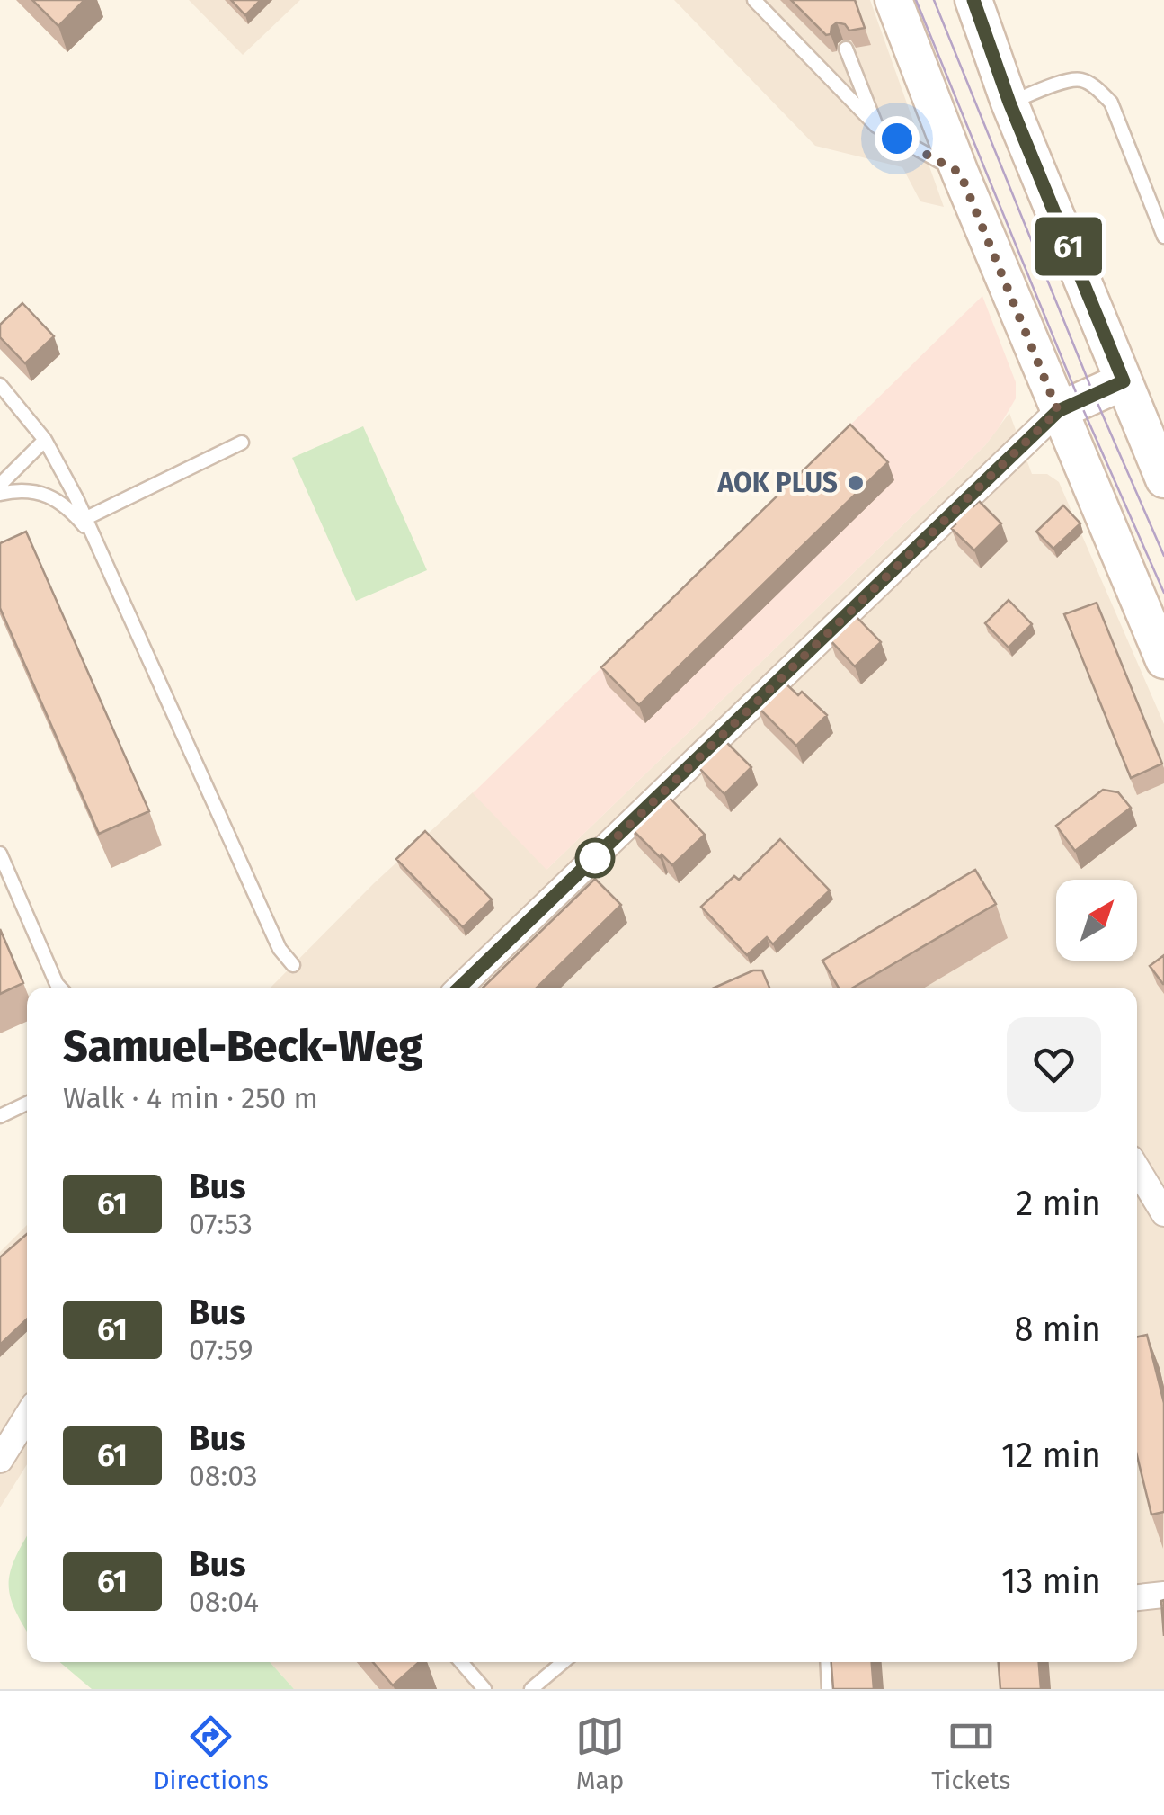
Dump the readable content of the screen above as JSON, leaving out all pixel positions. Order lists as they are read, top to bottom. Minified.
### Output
{"places":["AOK PLUS"],"lines":["bus line 61"],"north":"top right","page":{"on_map":"61","heading":["Samuel-Beck-Weg","Walk · 4 min · 250 m"],"list":[{"mark":"61","name":"Bus","note":"07:53","value":"2 min"},{"mark":"61","name":"Bus","note":"07:59","value":"8 min"},{"mark":"61","name":"Bus","note":"08:03","value":"12 min"},{"mark":"61","name":"Bus","note":"08:04","value":"13 min"}],"tabs":["Directions","Map","Tickets"]}}
